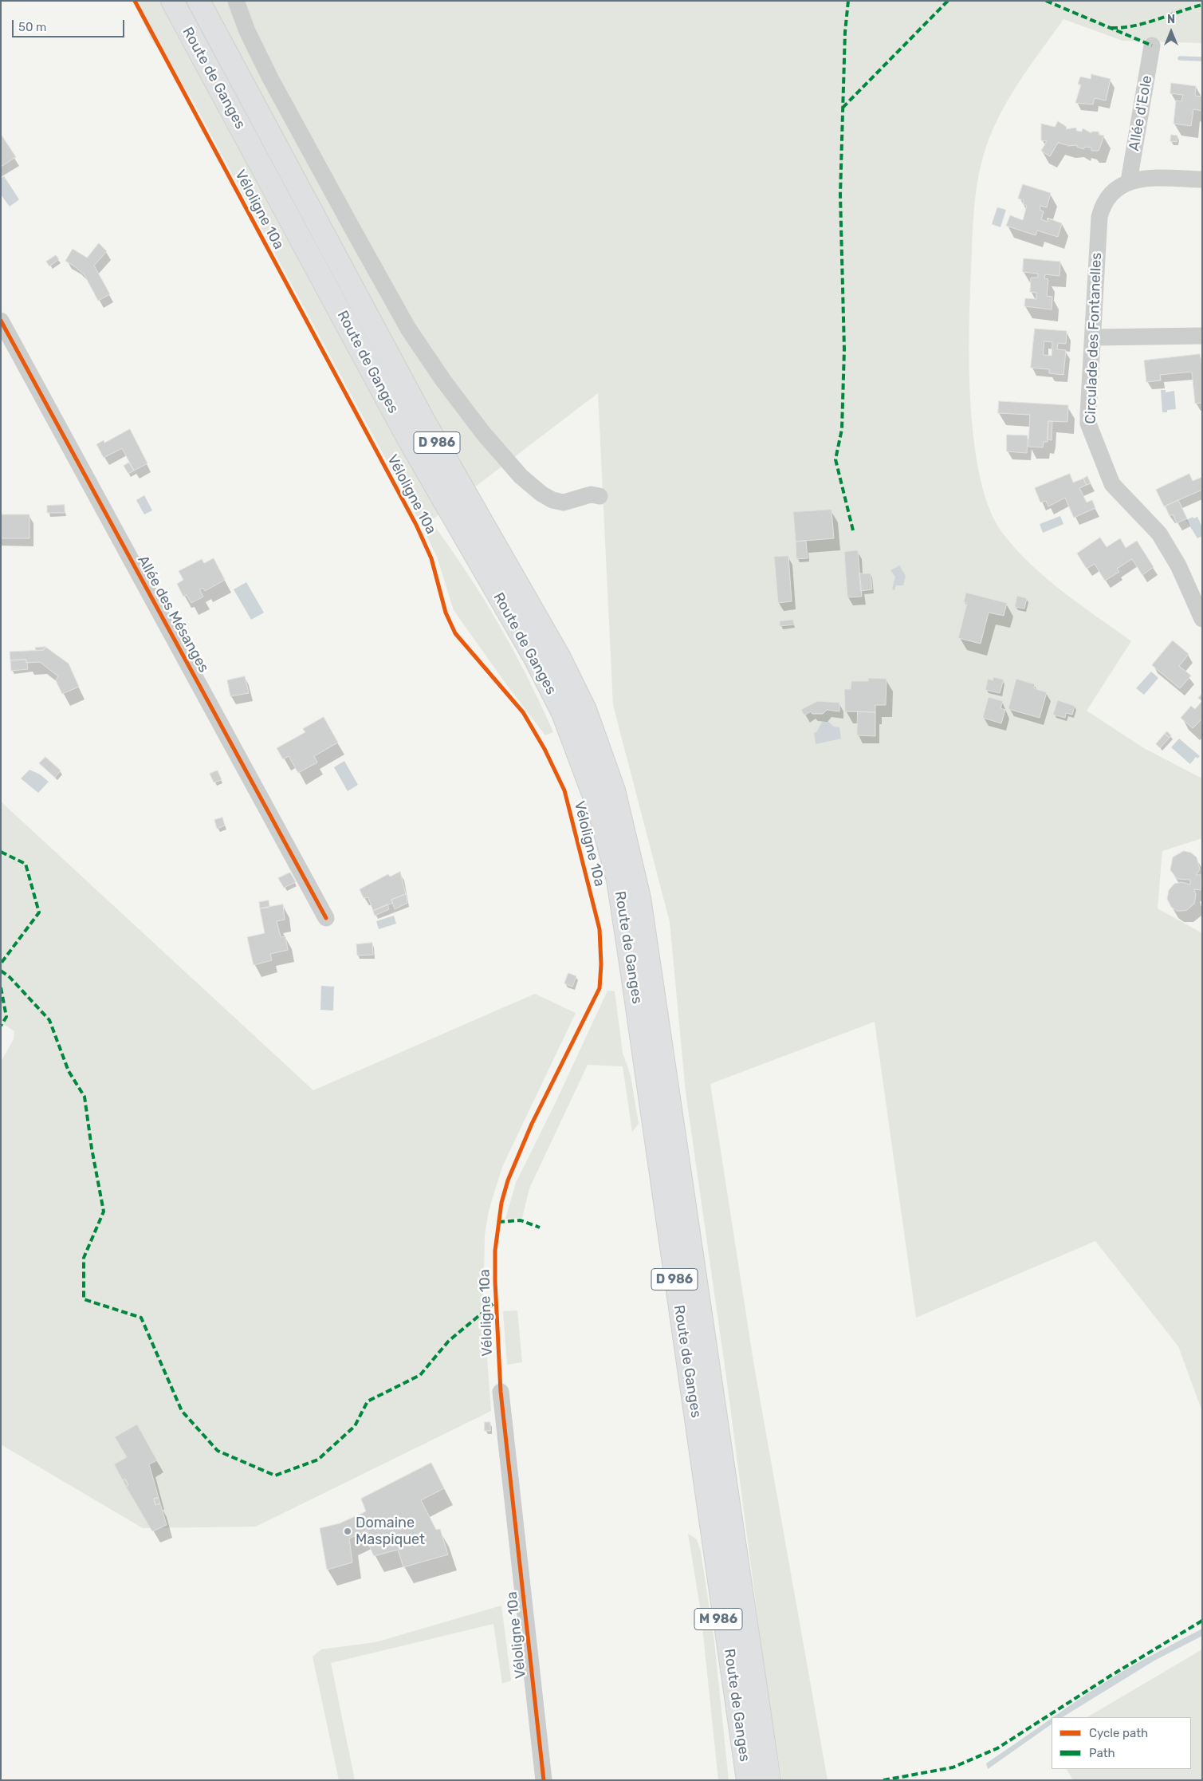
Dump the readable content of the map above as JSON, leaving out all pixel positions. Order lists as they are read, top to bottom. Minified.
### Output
{"streets":{"main road":["Route de Ganges","D 986","M 986"],"street":["Allée d'Eole","Véloligne 10a","Circulade des Fontanelles","Allée des Mésanges"]},"crossings":[["Route de Ganges","M 986"],["Allée d'Eole","Circulade des Fontanelles"]],"places":["Domaine Maspiquet"],"legend":["Cycle path","Path"],"scale_bar":"50 m","north":"top"}
